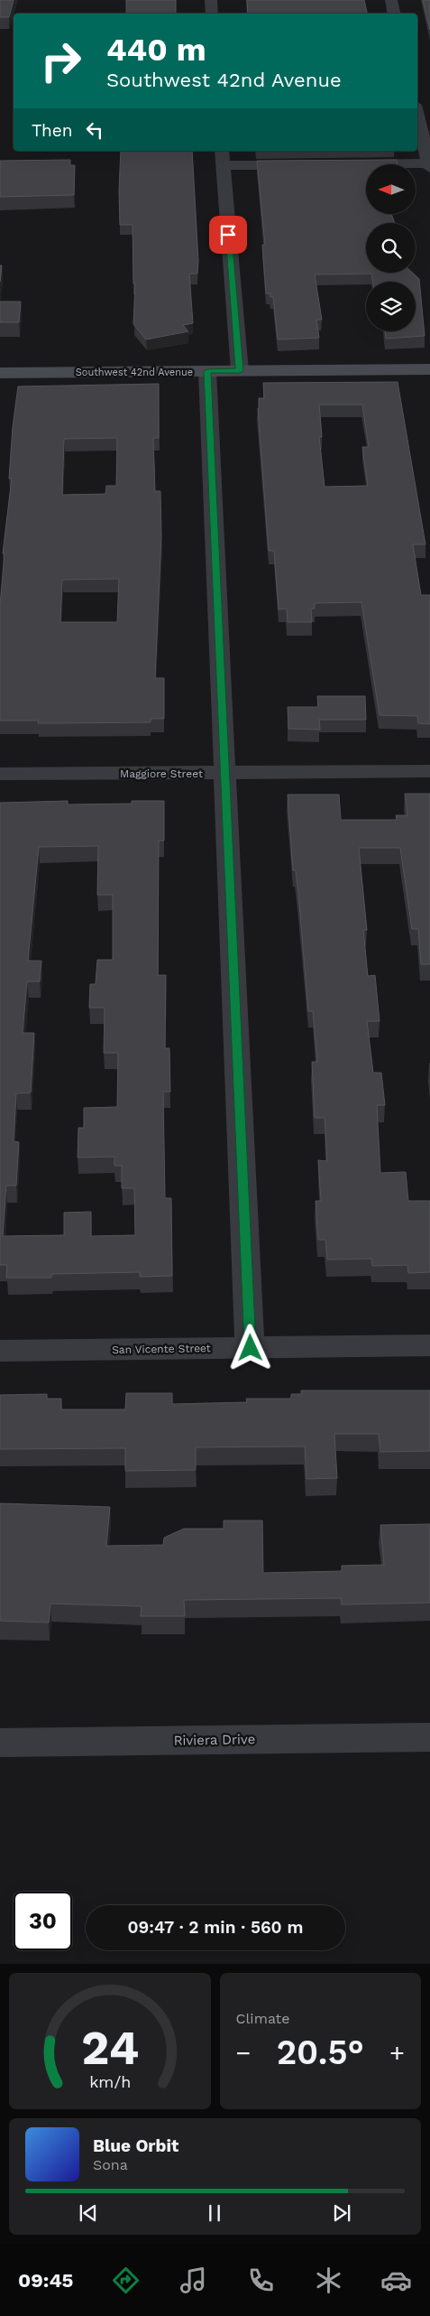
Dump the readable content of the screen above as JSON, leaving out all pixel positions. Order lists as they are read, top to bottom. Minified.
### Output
{"streets":{"main road":["Southwest 42nd Avenue"],"street":["Maggiore Street","San Vicente Street","Riviera Drive"]},"north":"left","page":{"turn":["440 m","Southwest 42nd Avenue"],"then":"Then","limit":"30","trip":"09:47 · 2 min · 560 m","tile":"Climate","heat":["−","20.5°","+"],"song":["Blue Orbit","Sona"],"tabs":"09:45","gauge":["24","km/h"]}}
